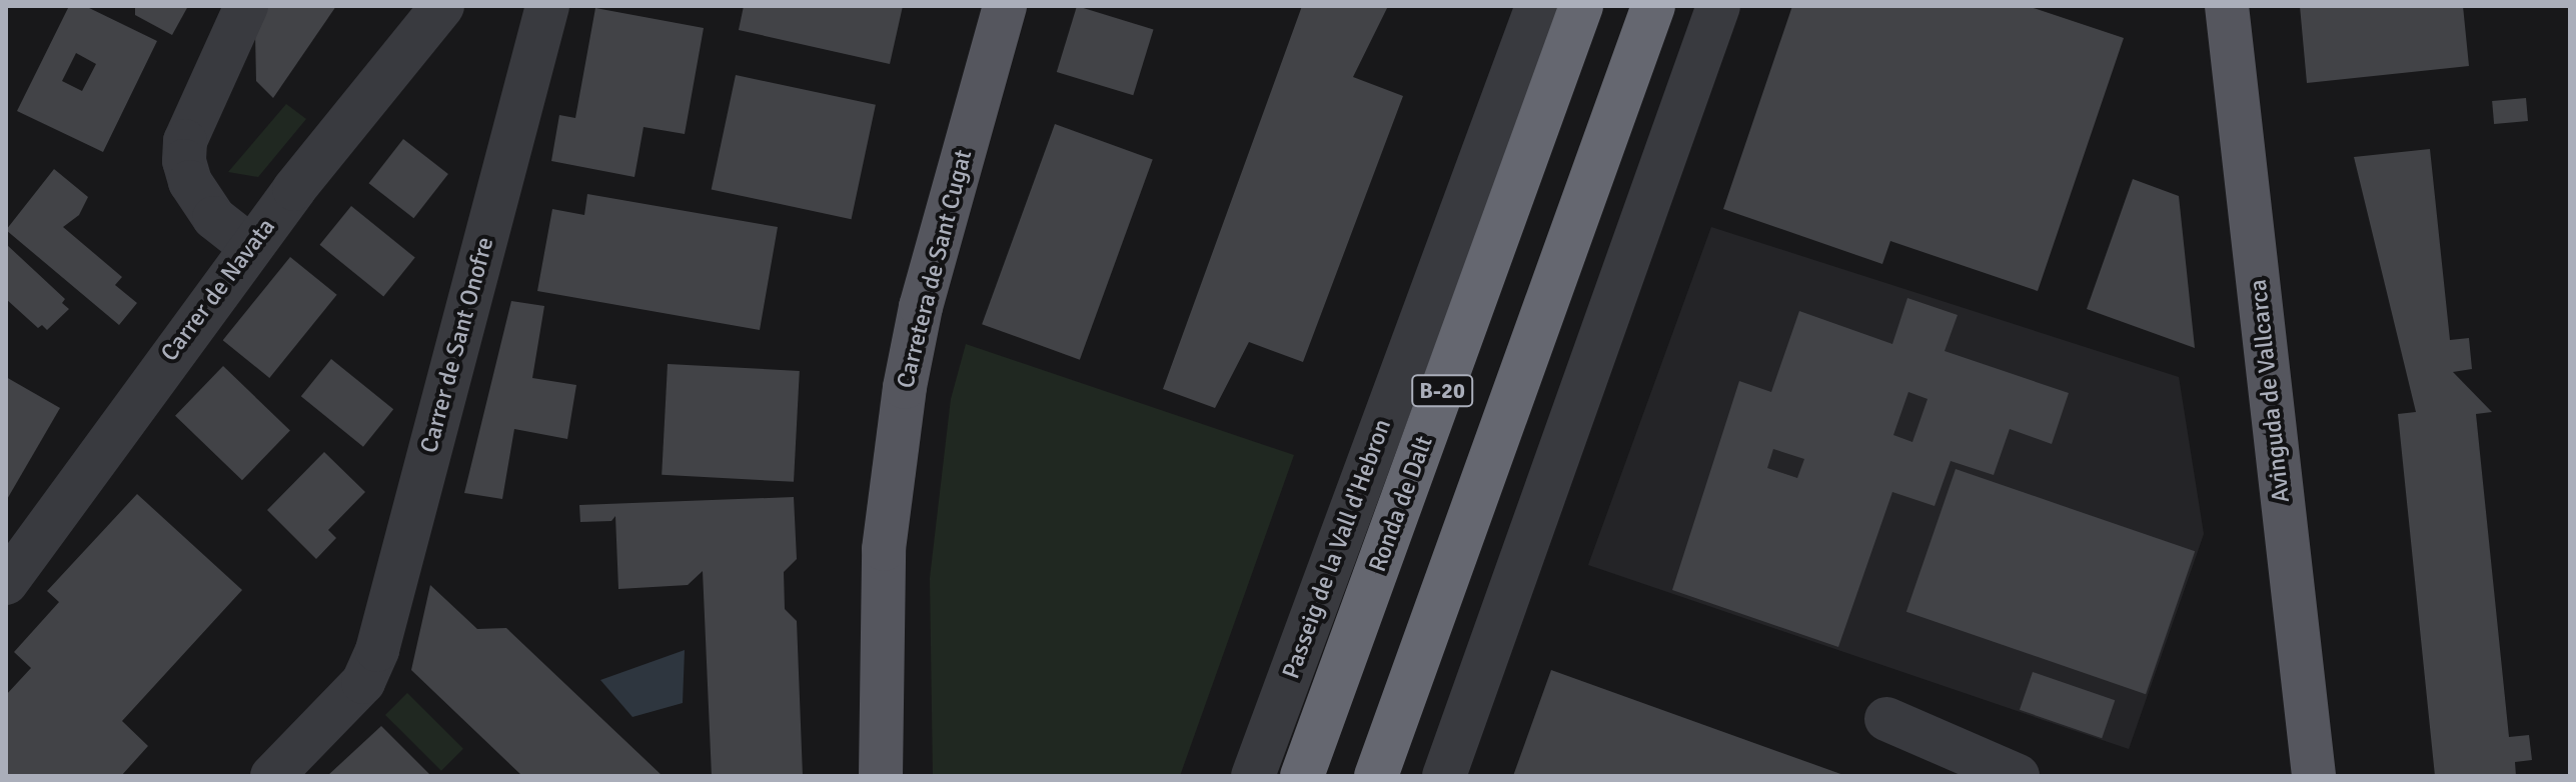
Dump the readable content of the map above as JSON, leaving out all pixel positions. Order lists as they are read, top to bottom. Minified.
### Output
{"streets":{"highway":["B-20","Ronda de Dalt"],"main road":["Carretera de Sant Cugat","Avinguda de Vallcarca"],"street":["Carrer de Navata","Carrer de Sant Onofre","Passeig de la Vall d'Hebron"]}}
